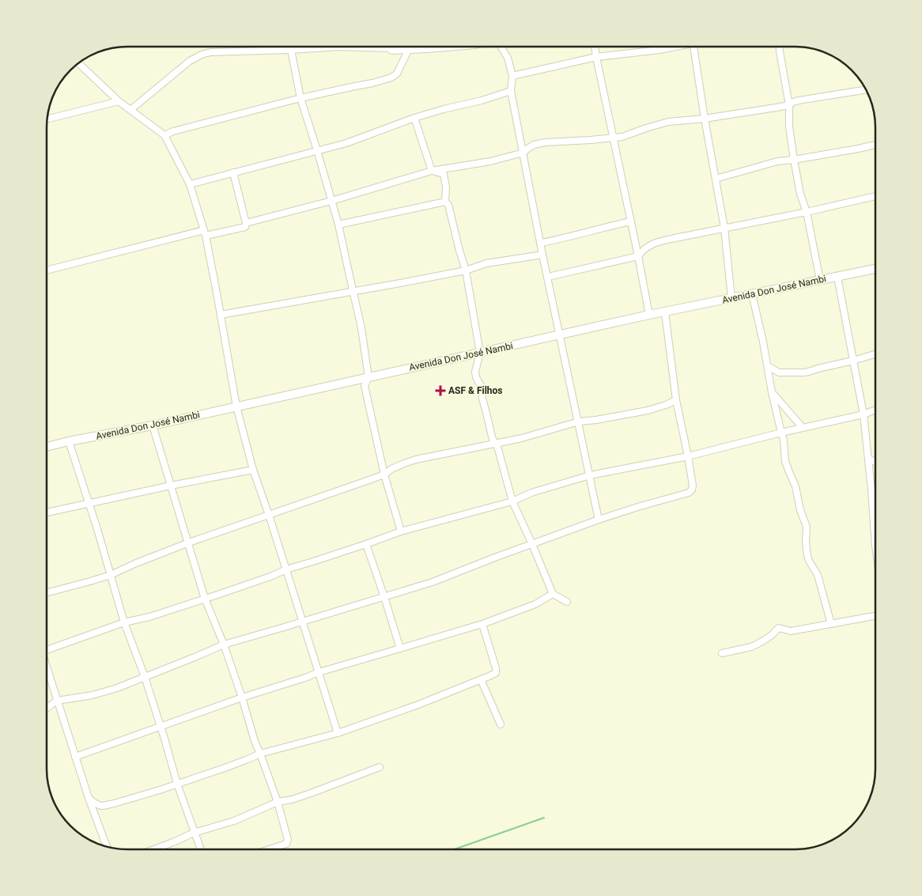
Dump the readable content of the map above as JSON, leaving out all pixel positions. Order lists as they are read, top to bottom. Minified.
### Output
{"streets":{"street":["Avenida Don José Nambi"]},"places":{"health":["ASF & Filhos"]}}
